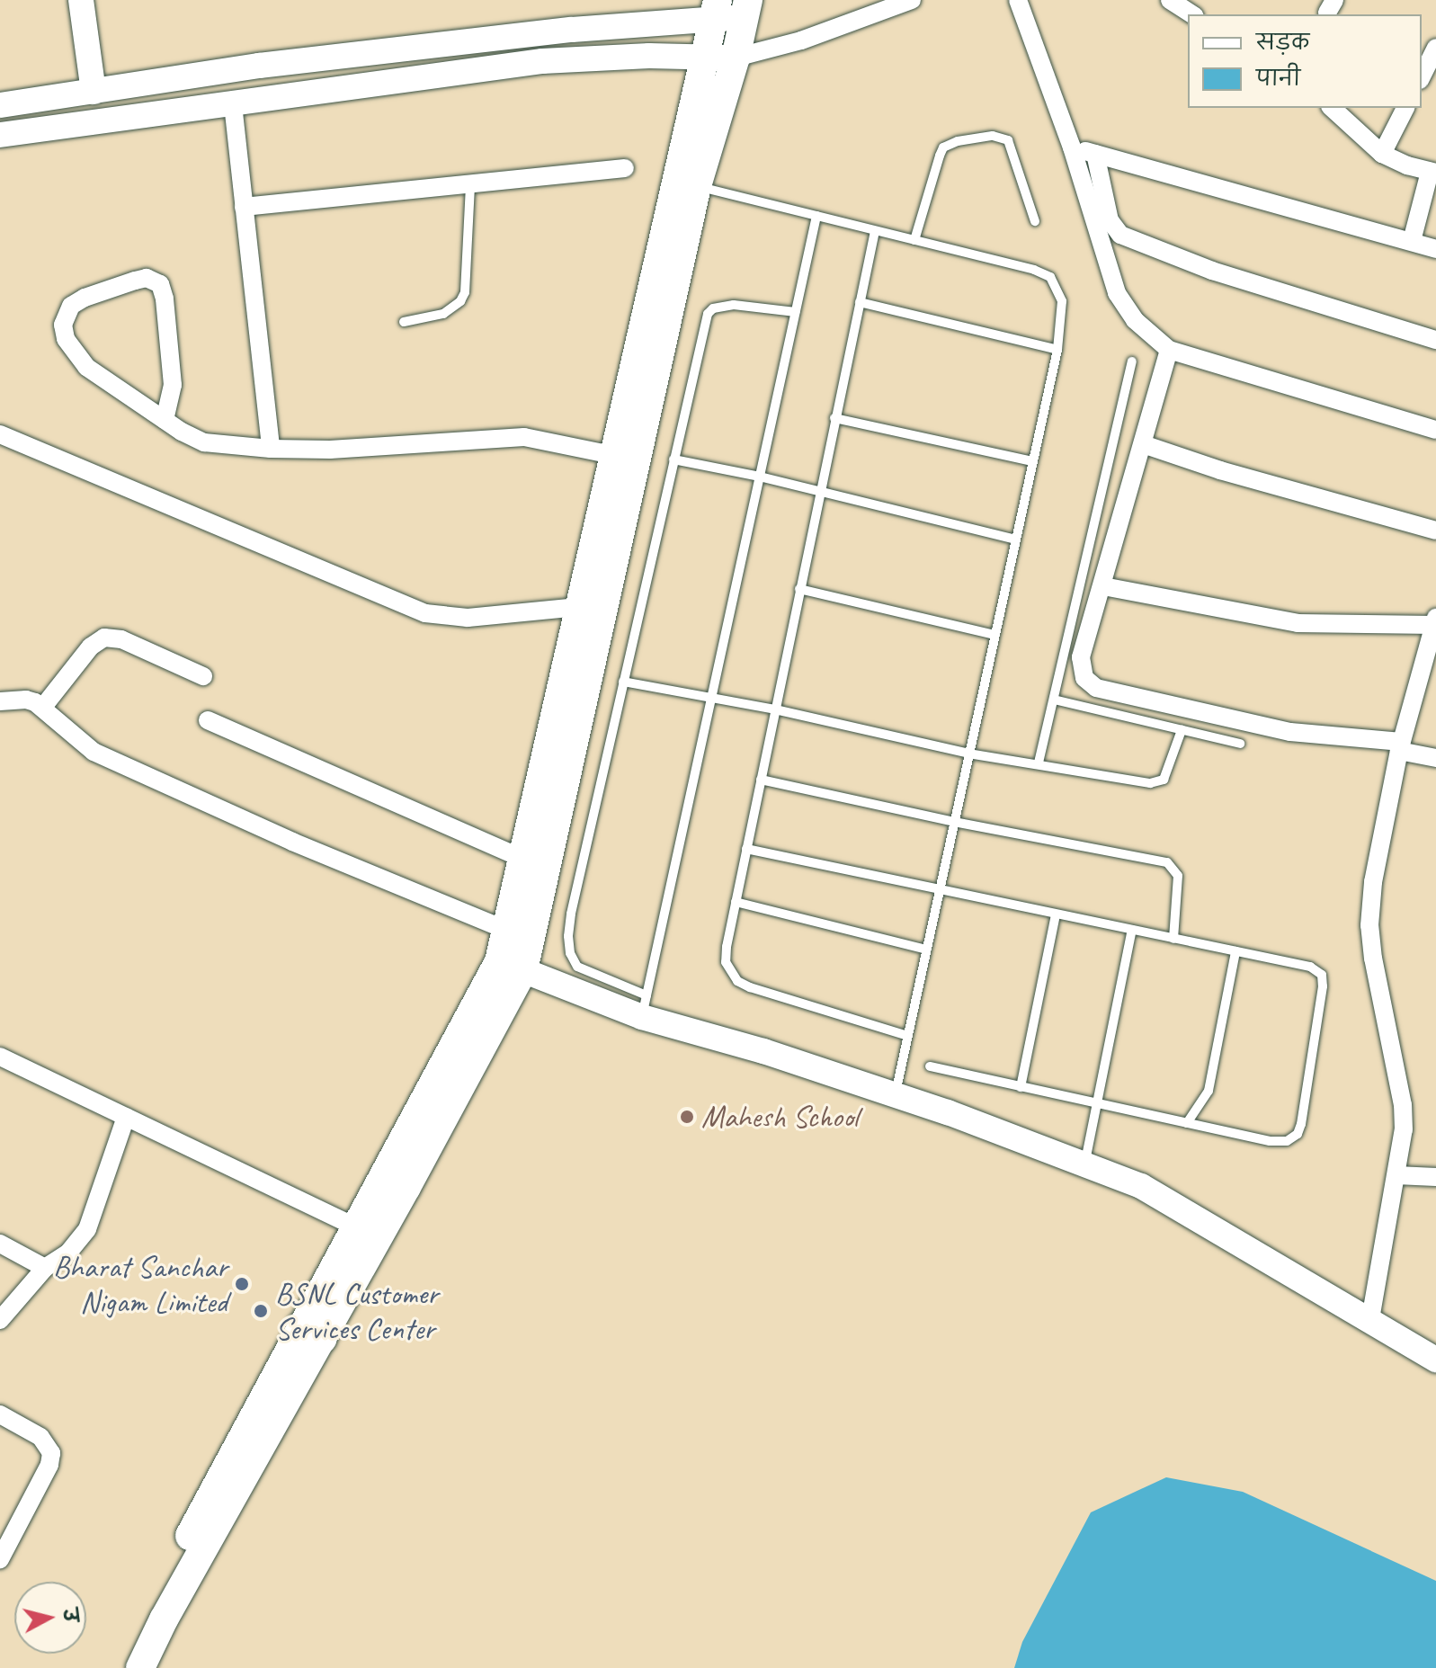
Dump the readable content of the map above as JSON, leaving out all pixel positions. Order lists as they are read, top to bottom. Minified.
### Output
{"places":["Mahesh School","Bharat Sanchar Nigam Limited","BSNL Customer Services Center"],"legend":["सड़क","पानी"],"north":"right"}
